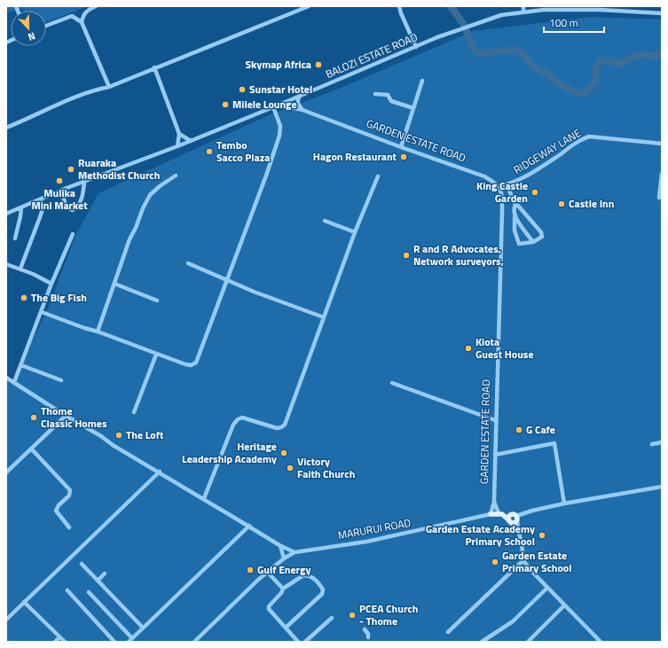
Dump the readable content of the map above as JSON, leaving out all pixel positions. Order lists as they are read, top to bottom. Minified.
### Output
{"streets":{"main road":["GARDEN ESTATE ROAD","MARURUI ROAD"],"street":["BALOZI ESTATE ROAD","RIDGEWAY LANE"]},"crossings":[["BALOZI ESTATE ROAD","GARDEN ESTATE ROAD"],["GARDEN ESTATE ROAD","RIDGEWAY LANE"],["GARDEN ESTATE ROAD","MARURUI ROAD"]],"places":["Skymap Africa","Sunstar Hotel","Milele Lounge","Tembo Sacco Plaza","Hagon Restaurant","Ruaraka Methodist Church","Mulika Mini Market","King Castle Garden","Castle Inn","R and R Advocates, Network surveyors,","The Big Fish","Kiota Guest House","Thome Classic Homes","G Cafe","The Loft","Heritage Leadership Academy","Victory Faith Church","Garden Estate Academy Primary School","Garden Estate Primary School","Gulf Energy","PCEA Church - Thome"],"scale_bar":"100 m","north":"bottom"}
